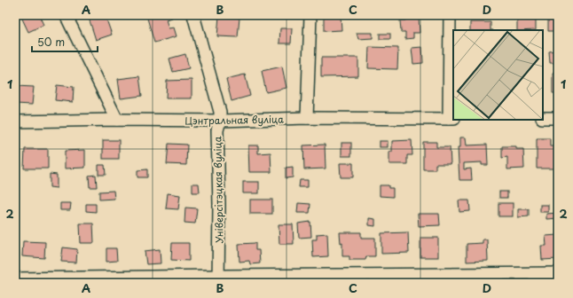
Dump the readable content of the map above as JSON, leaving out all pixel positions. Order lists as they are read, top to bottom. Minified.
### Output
{"streets":{"street":["Цэнтральная вуліца","Універсітэцкая вуліца"]},"crossings":[["Цэнтральная вуліца","Універсітэцкая вуліца"]],"scale_bar":"50 m","grid":{"columns":["A","B","C","D"],"rows":["1","2"]}}
